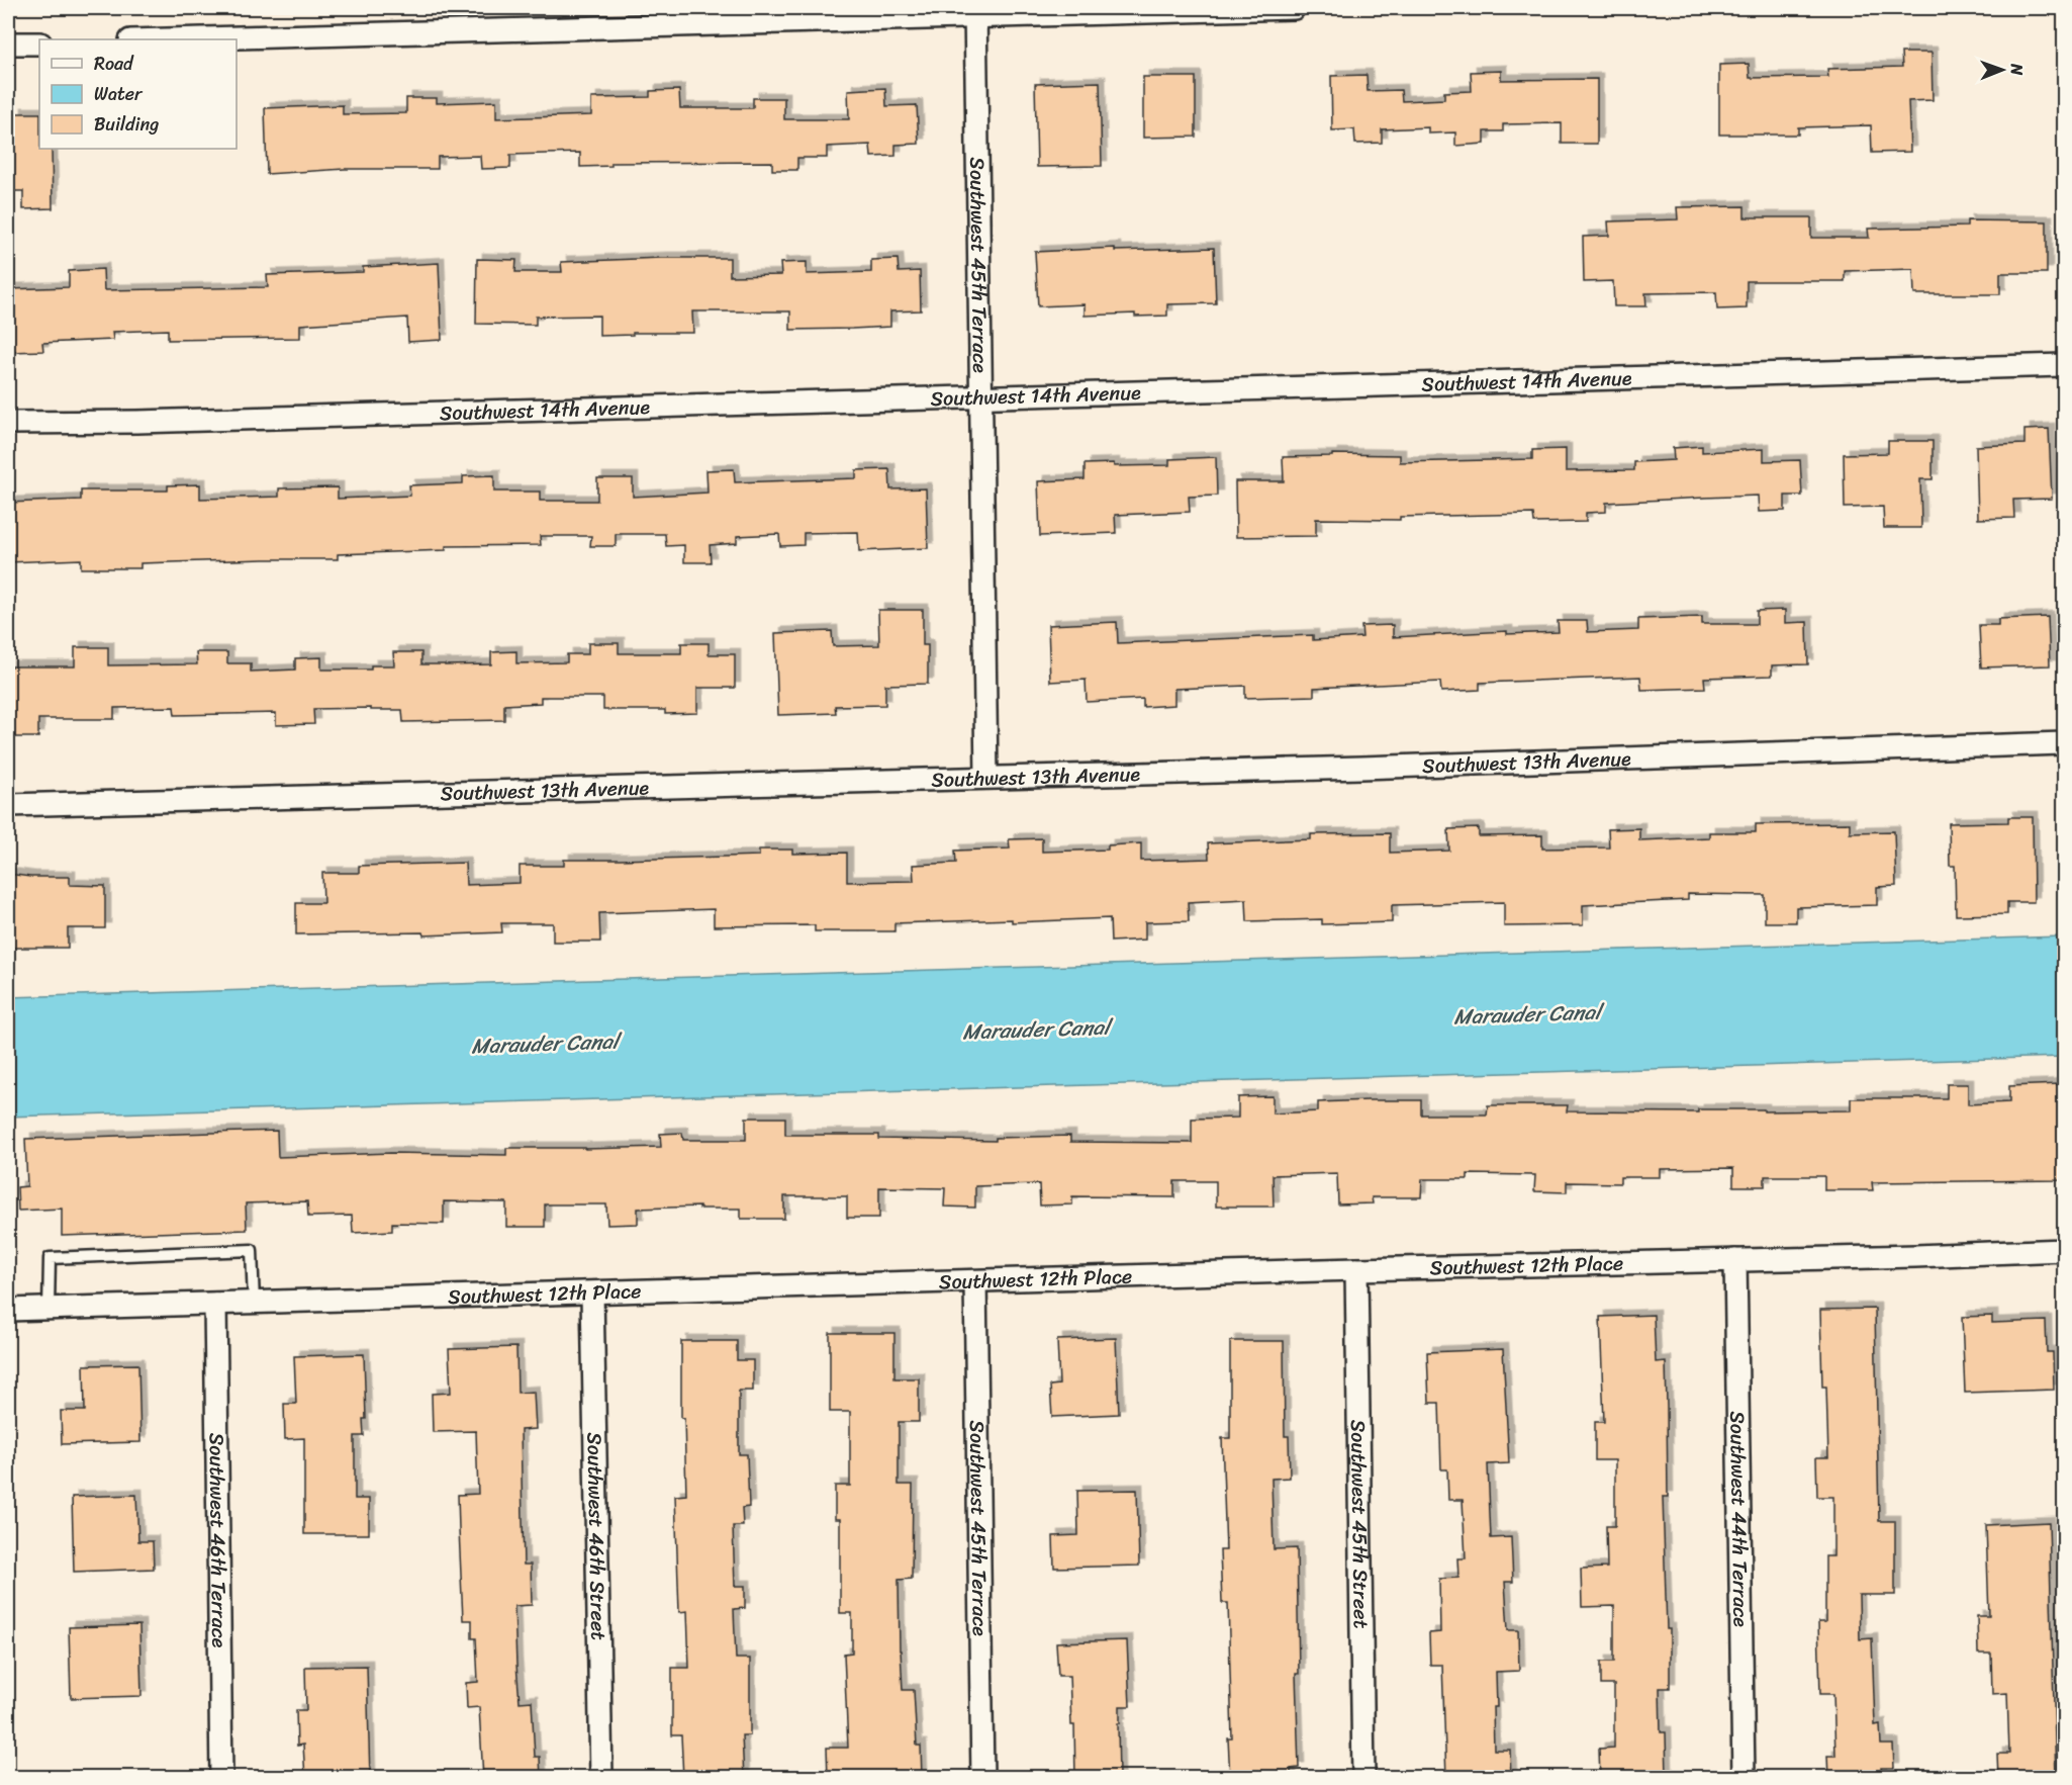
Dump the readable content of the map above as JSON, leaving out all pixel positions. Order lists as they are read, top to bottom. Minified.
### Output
{"streets":{"street":["Southwest 45th Terrace","Southwest 14th Avenue","Southwest 13th Avenue","Southwest 12th Place","Southwest 44th Terrace","Southwest 45th Street","Southwest 46th Street","Southwest 46th Terrace"]},"crossings":[["Southwest 45th Terrace","Southwest 14th Avenue"],["Southwest 45th Terrace","Southwest 13th Avenue"],["Southwest 45th Terrace","Southwest 12th Place"],["Southwest 12th Place","Southwest 44th Terrace"],["Southwest 12th Place","Southwest 45th Street"],["Southwest 12th Place","Southwest 46th Street"],["Southwest 12th Place","Southwest 46th Terrace"]],"water":["Marauder Canal"],"legend":["Road","Water","Building"],"north":"right"}
